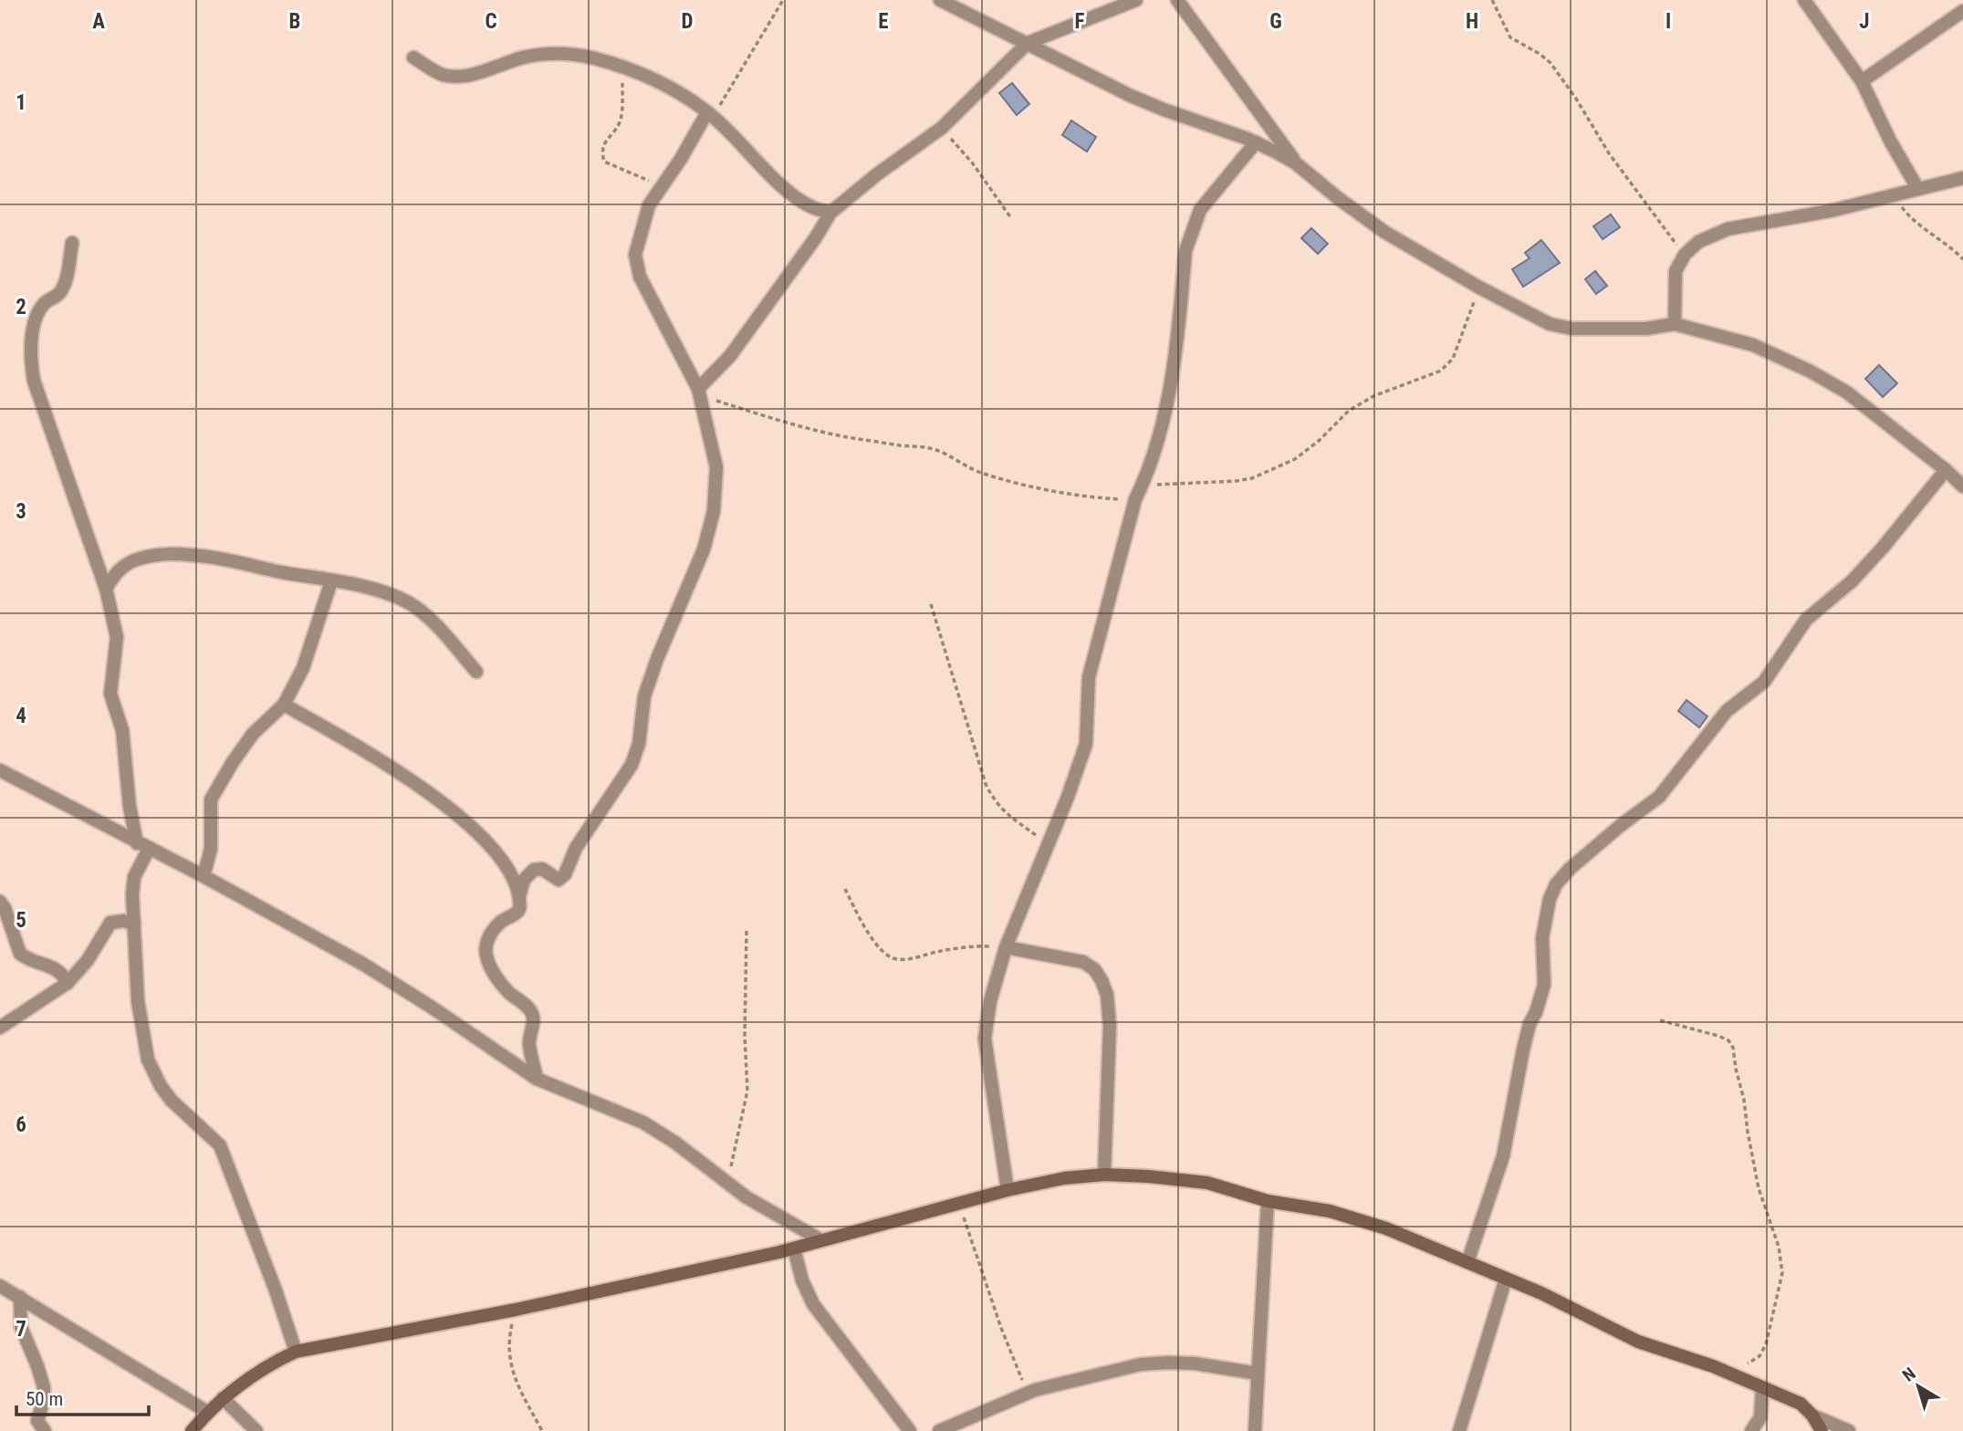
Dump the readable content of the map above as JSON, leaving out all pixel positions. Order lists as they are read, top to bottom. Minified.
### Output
{"scale_bar":"50 m","north":"top left","grid":{"columns":["A","B","C","D","E","F","G","H","I","J"],"rows":["1","2","3","4","5","6","7"]}}
